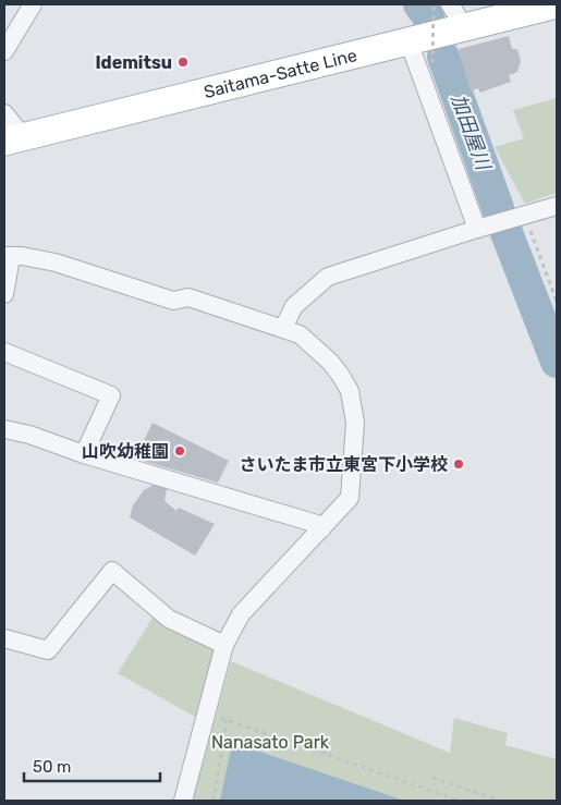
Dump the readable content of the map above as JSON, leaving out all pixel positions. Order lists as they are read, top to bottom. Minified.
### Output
{"streets":{"main road":["Saitama-Satte Line"]},"water":["加田屋川"],"parks":["Nanasato Park"],"places":["Idemitsu","山吹幼稚園","さいたま市立東宮下小学校"],"scale_bar":"50 m"}
